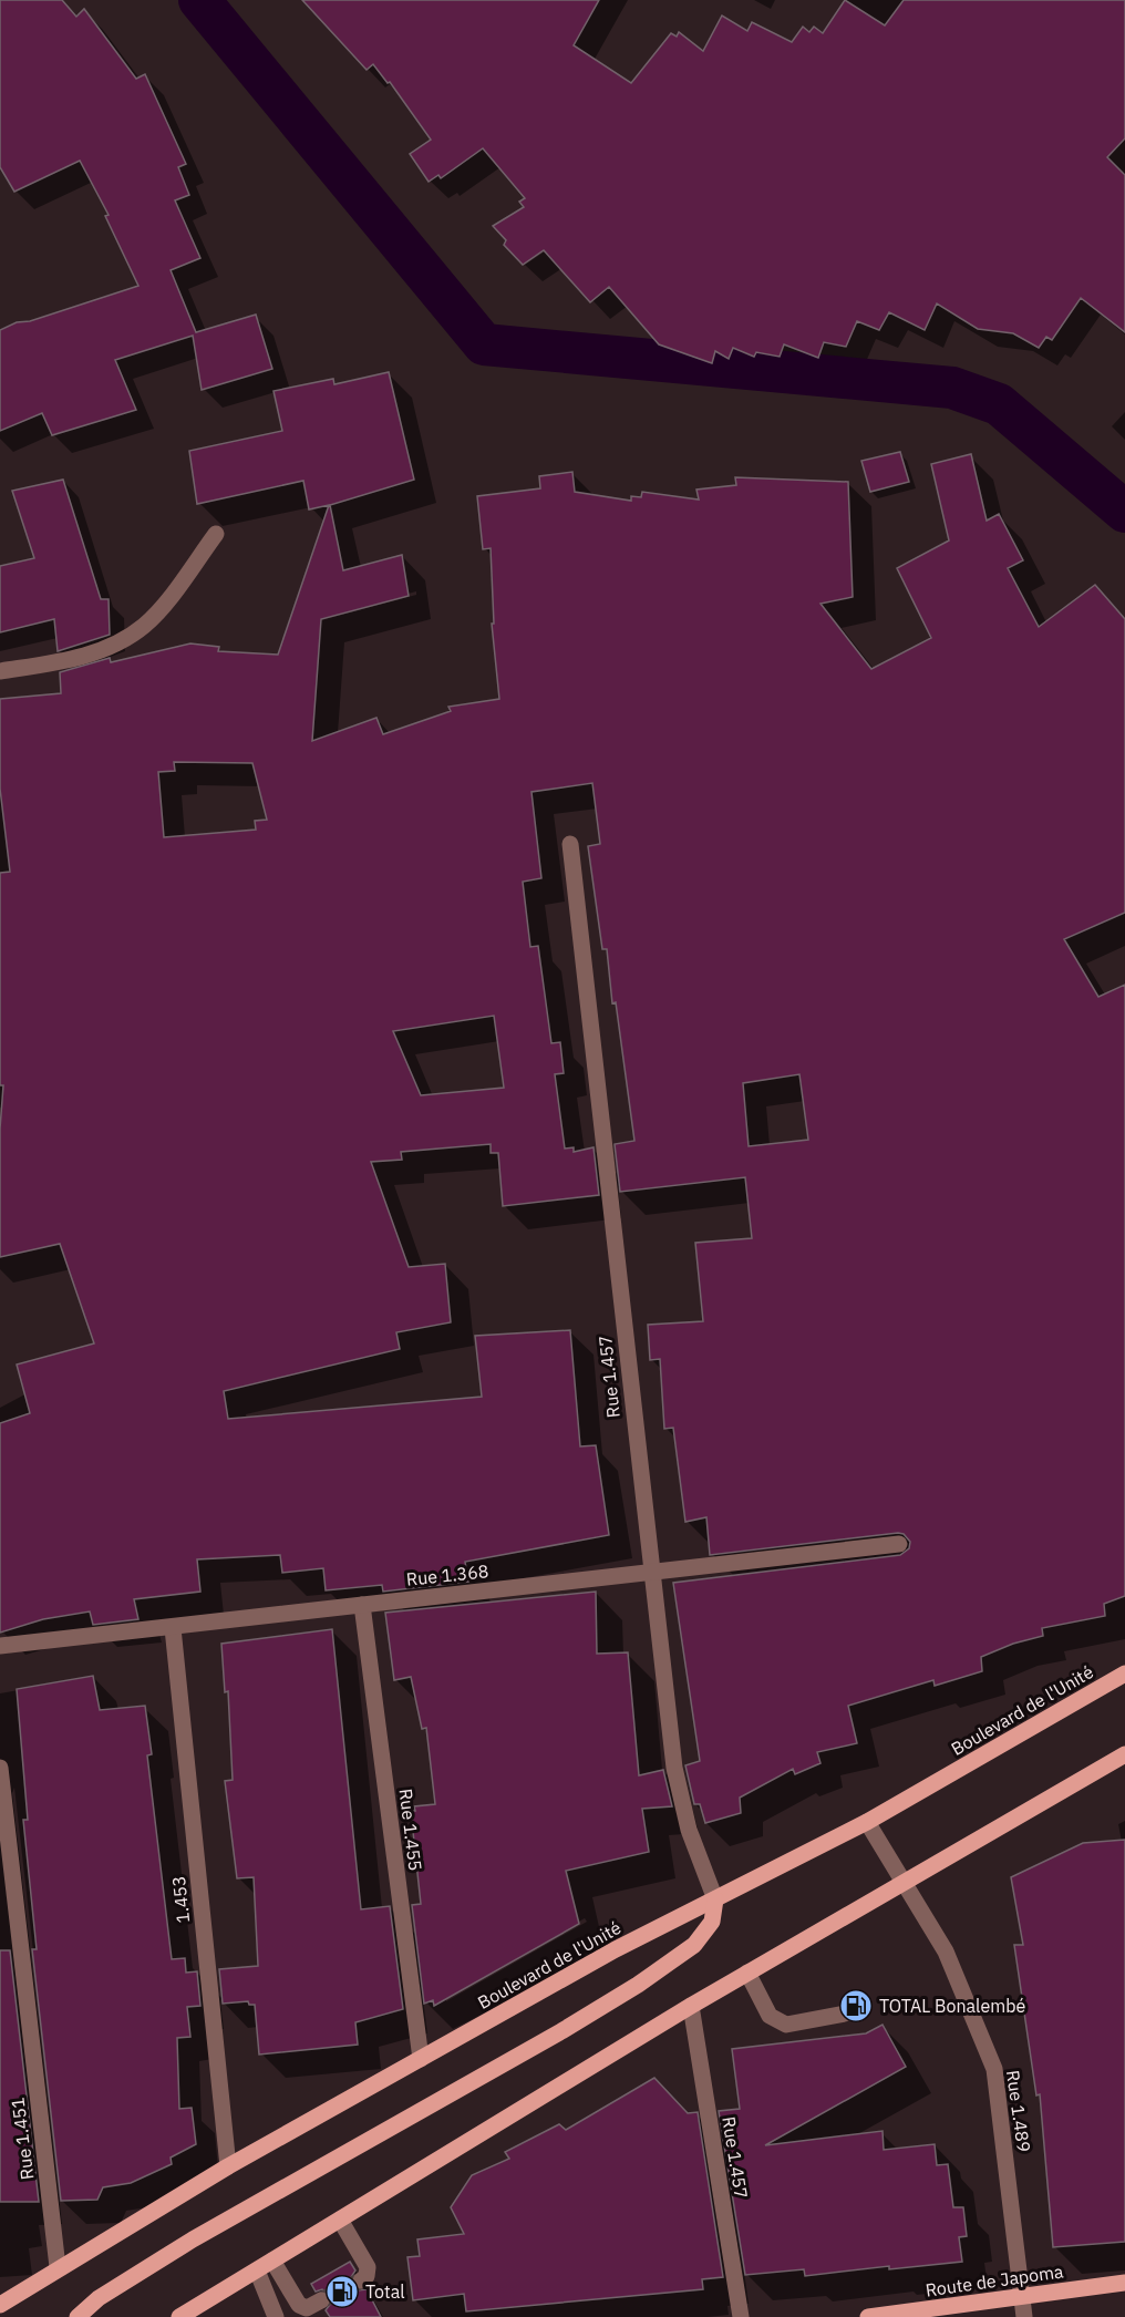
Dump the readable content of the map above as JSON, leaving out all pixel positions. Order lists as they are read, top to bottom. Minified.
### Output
{"streets":{"main road":["Boulevard de l'Unité","Route de Japoma"],"street":["Rue 1.457","Rue 1.368","Rue 1.455","1.453","Rue 1.489","Rue 1.451"]},"crossings":[["Rue 1.457","Rue 1.368"],["Rue 1.457","Boulevard de l'Unité"],["Rue 1.368","Rue 1.455"],["Rue 1.368","1.453"],["Boulevard de l'Unité","Rue 1.455"],["Boulevard de l'Unité","1.453"],["Boulevard de l'Unité","Rue 1.489"],["Boulevard de l'Unité","Rue 1.451"],["Rue 1.489","Route de Japoma"]],"places":{"fuel station":["TOTAL Bonalembé","Total"]}}
